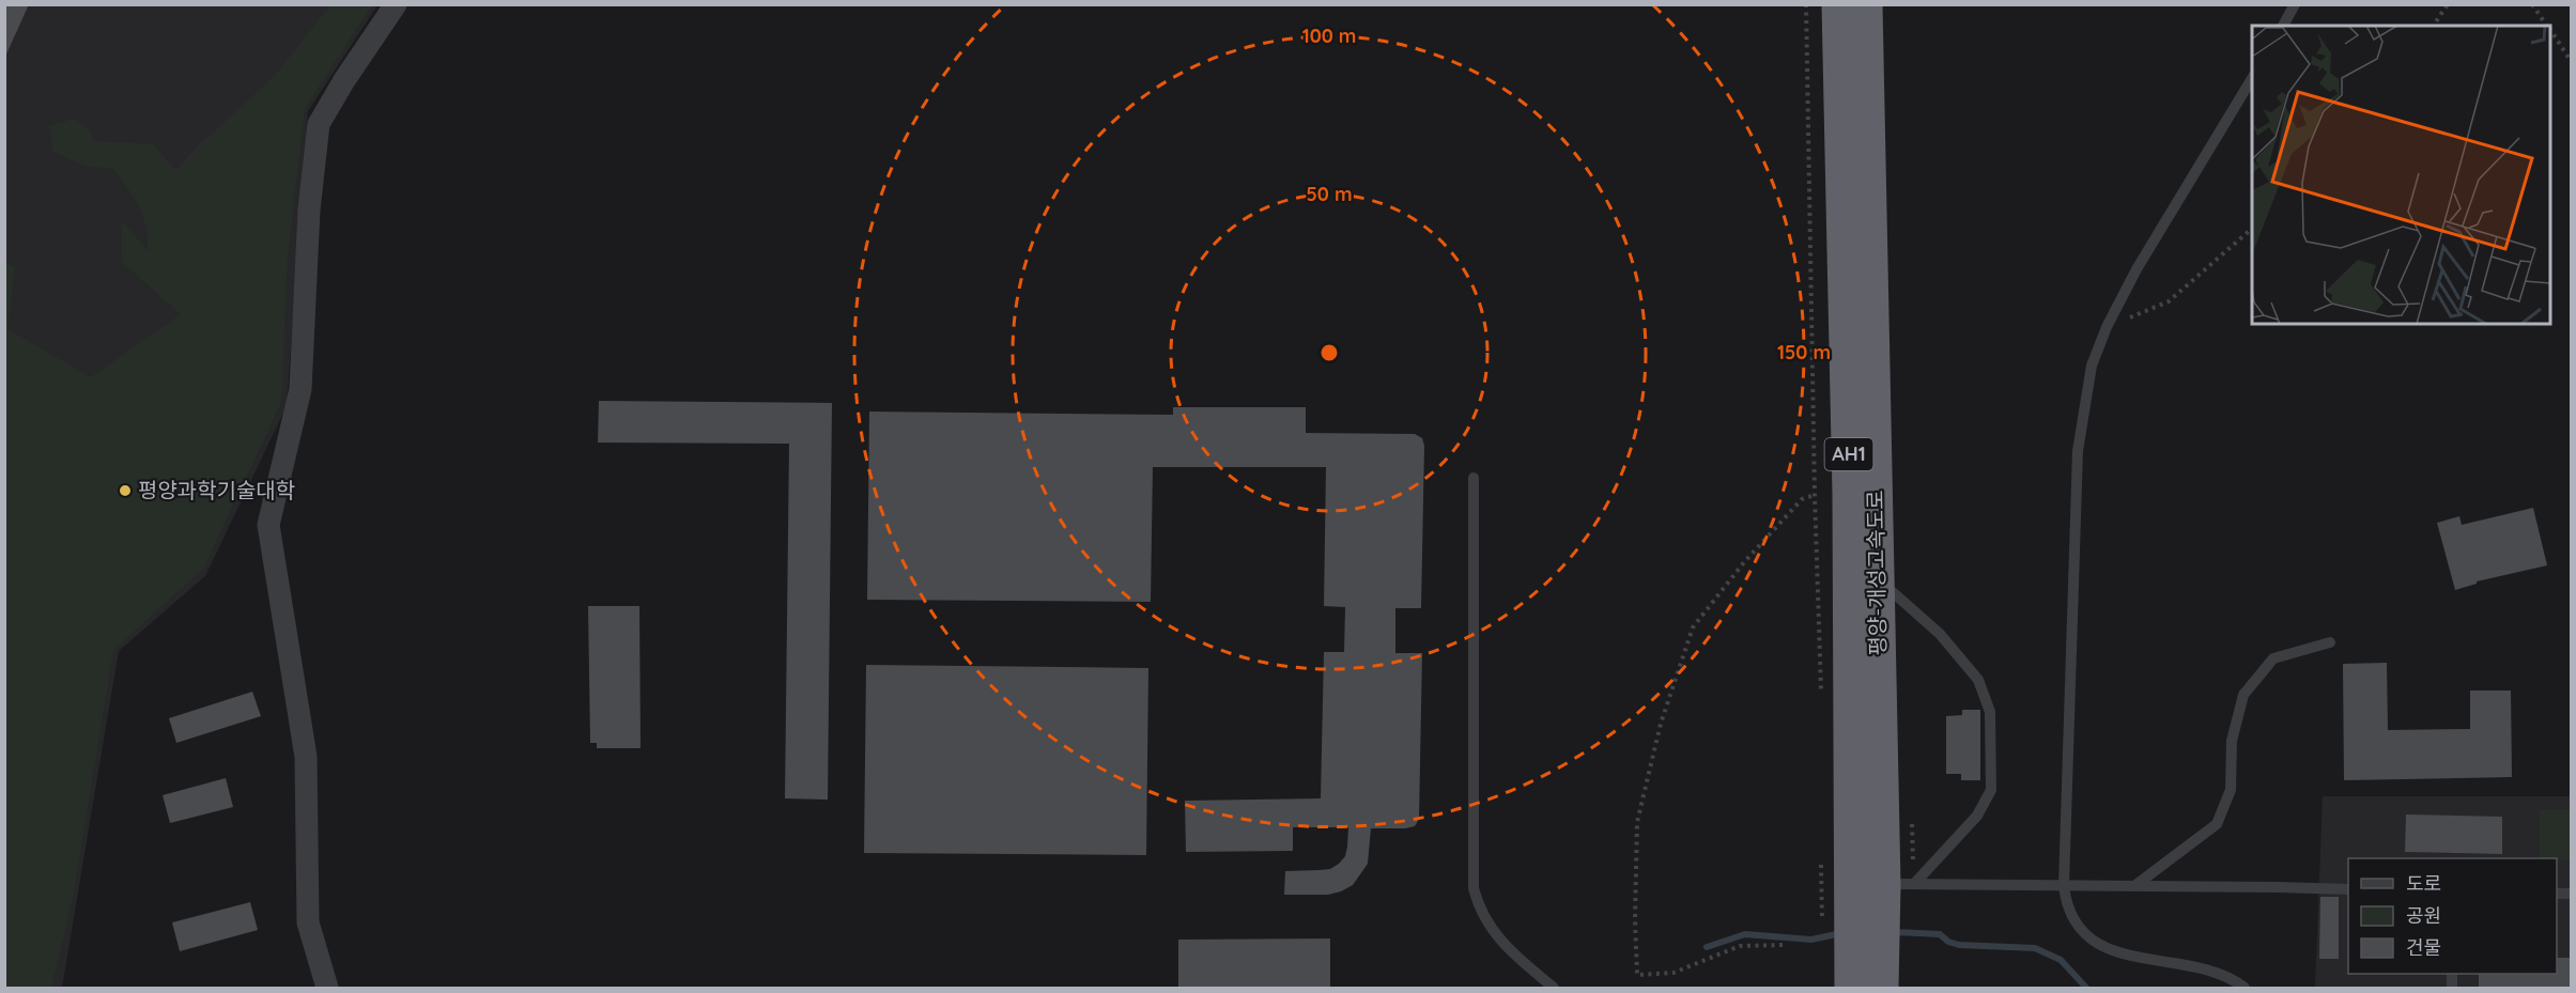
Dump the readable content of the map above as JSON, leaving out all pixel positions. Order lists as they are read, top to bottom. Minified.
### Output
{"streets":{"highway":["AH1","평양-개성고속도로"]},"places":["평양과학기술대학"],"legend":["도로","공원","건물"],"rings":["100 m","50 m","150 m"]}
